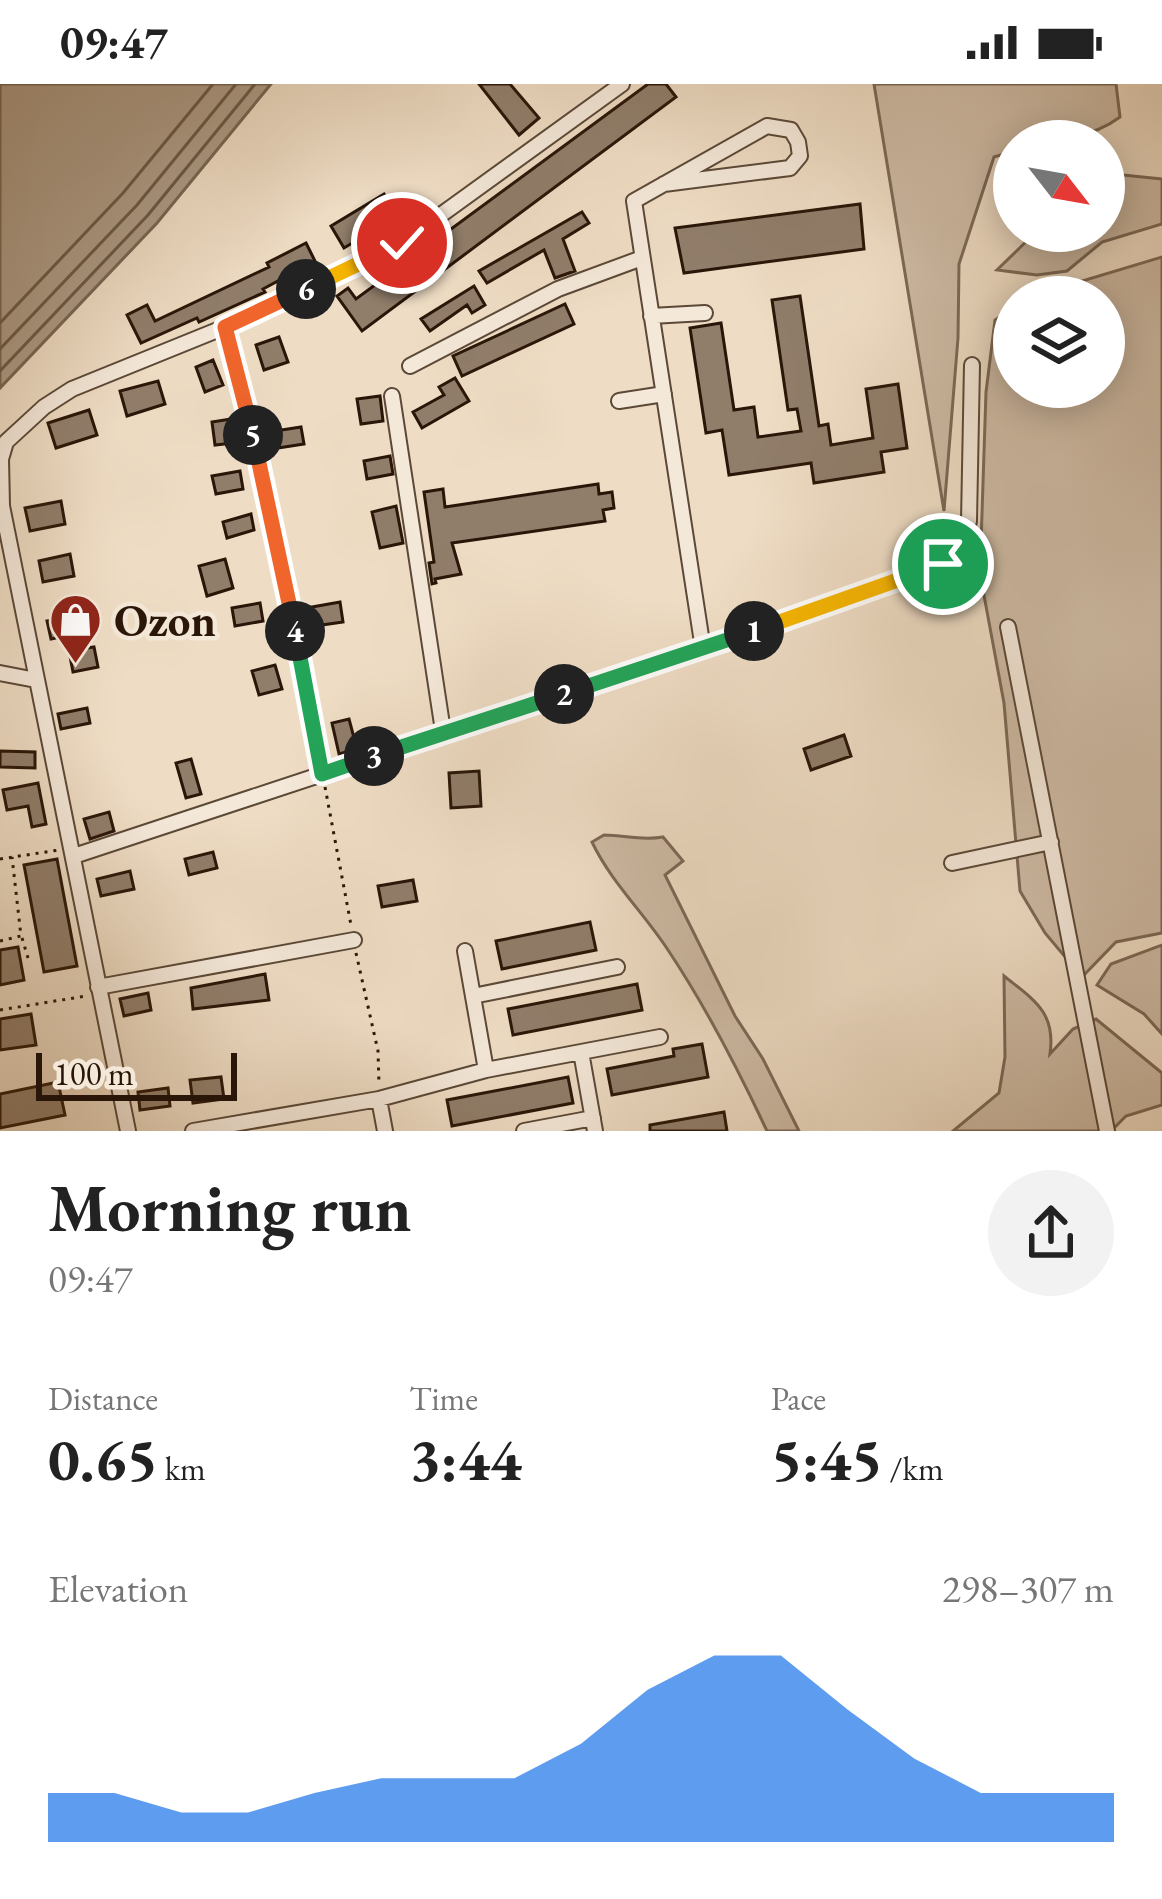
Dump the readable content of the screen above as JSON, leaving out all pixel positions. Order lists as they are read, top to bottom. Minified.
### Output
{"places":{"shop":["Ozon"]},"scale_bar":"100 m","north":"bottom right","page":{"status":"09:47","pins":["6","5","1","4","2","3"],"scale":"100 m","heading":["Morning run","09:47"],"stats":[["Distance","0.65 km"],["Time","3:44"],["Pace","5:45 /km"]],"chart":["Elevation","298–307 m"]}}
